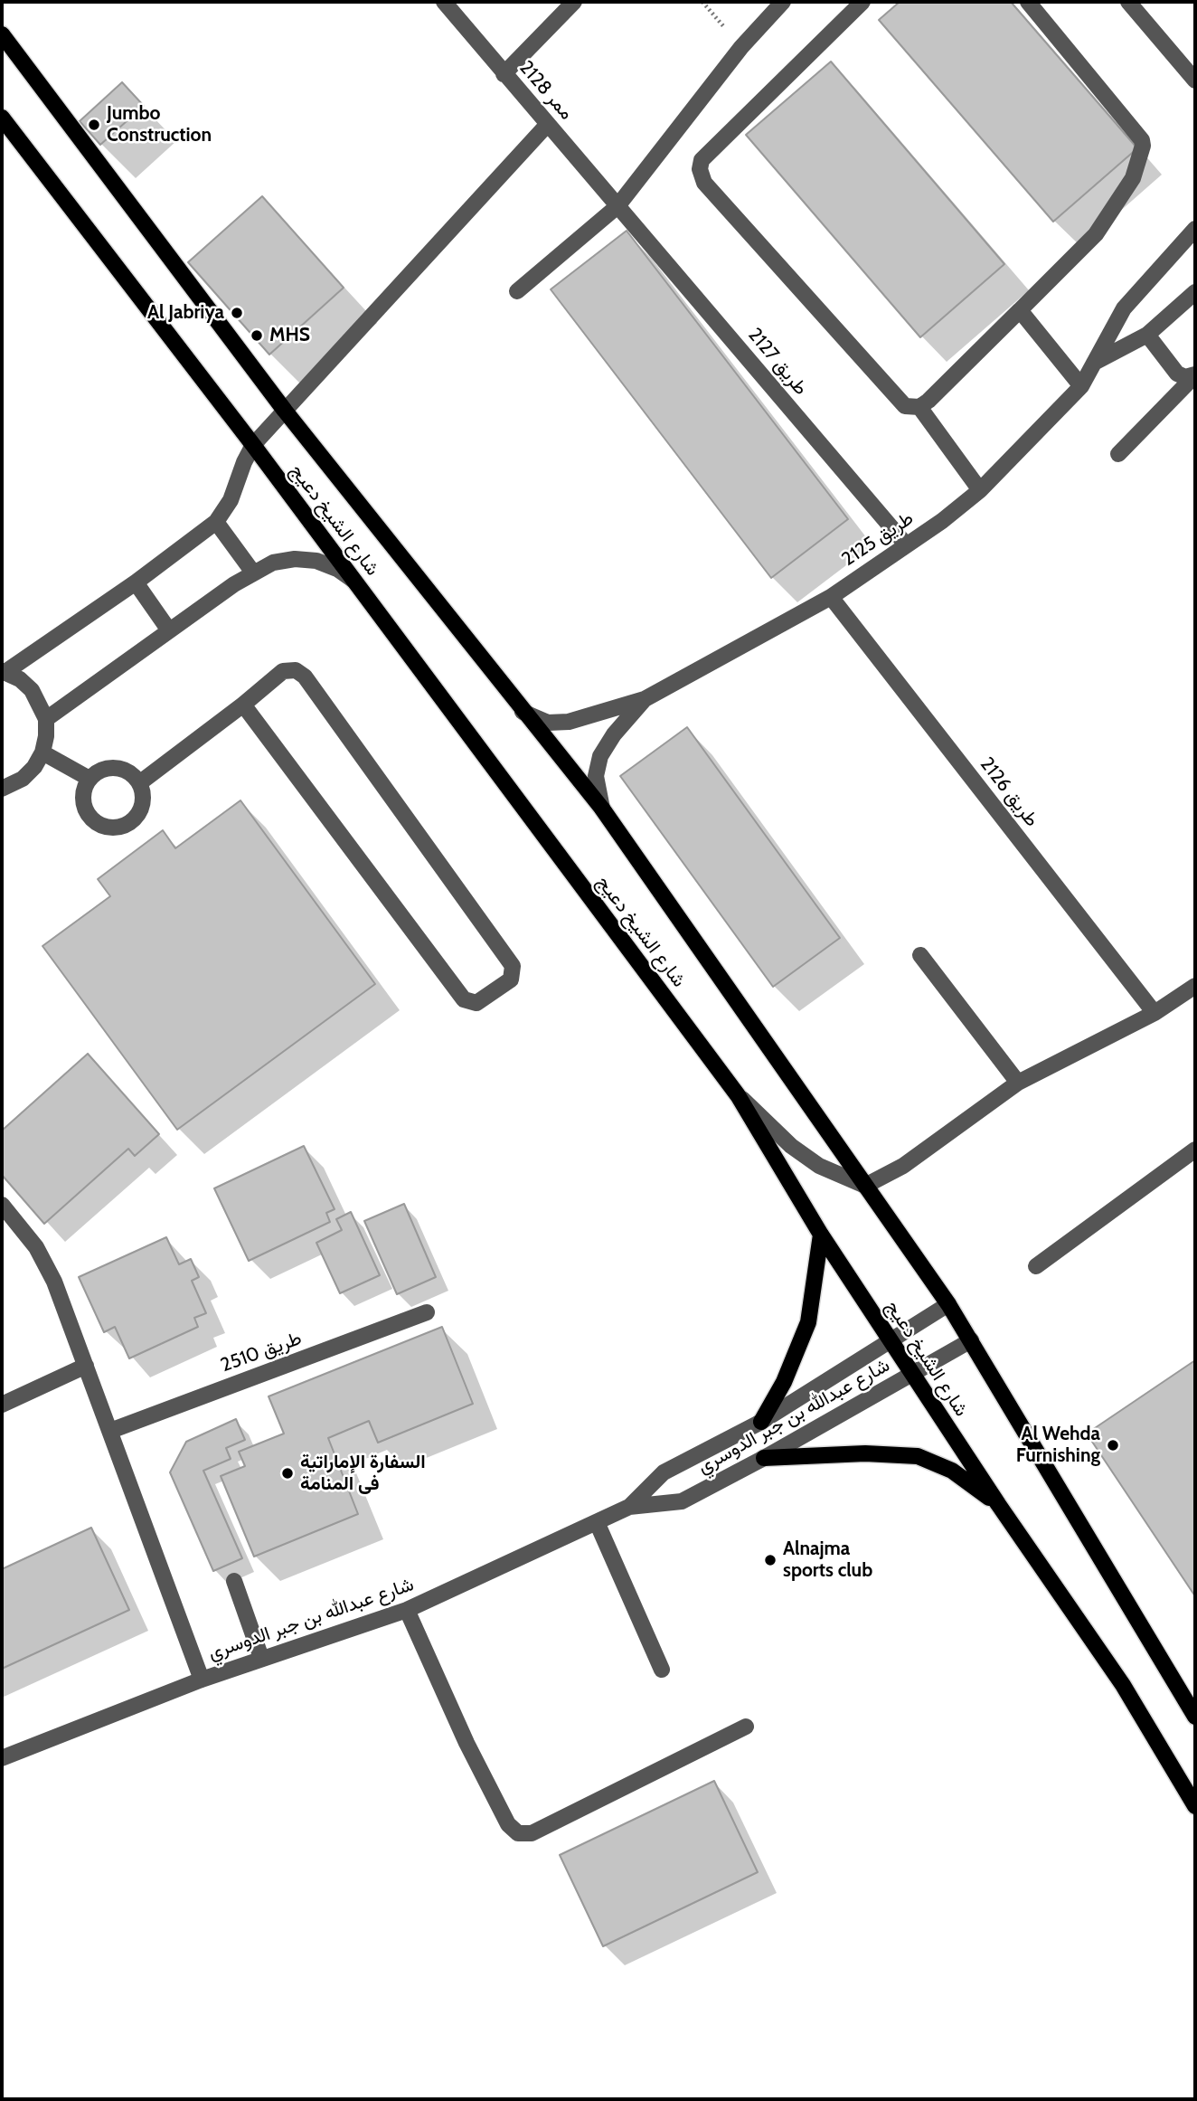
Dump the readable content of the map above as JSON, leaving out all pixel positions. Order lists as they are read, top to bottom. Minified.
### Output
{"streets":{"main road":["شارع الشيخ دعيج"],"street":["ممر 2128","طريق 2127","طريق 2125","طريق 2126","طريق 2510","شارع عبدالله بن جبر الدوسري"]},"crossings":[["ممر 2128","طريق 2127"],["طريق 2127","طريق 2125"],["شارع الشيخ دعيج","طريق 2125"],["شارع الشيخ دعيج","شارع عبدالله بن جبر الدوسري"],["طريق 2125","طريق 2126"]],"places":["Jumbo Construction","Al Jabriya","MHS","Al Wehda Furnishing","السفارة الإماراتية فى المنامة","Alnajma sports club"]}
